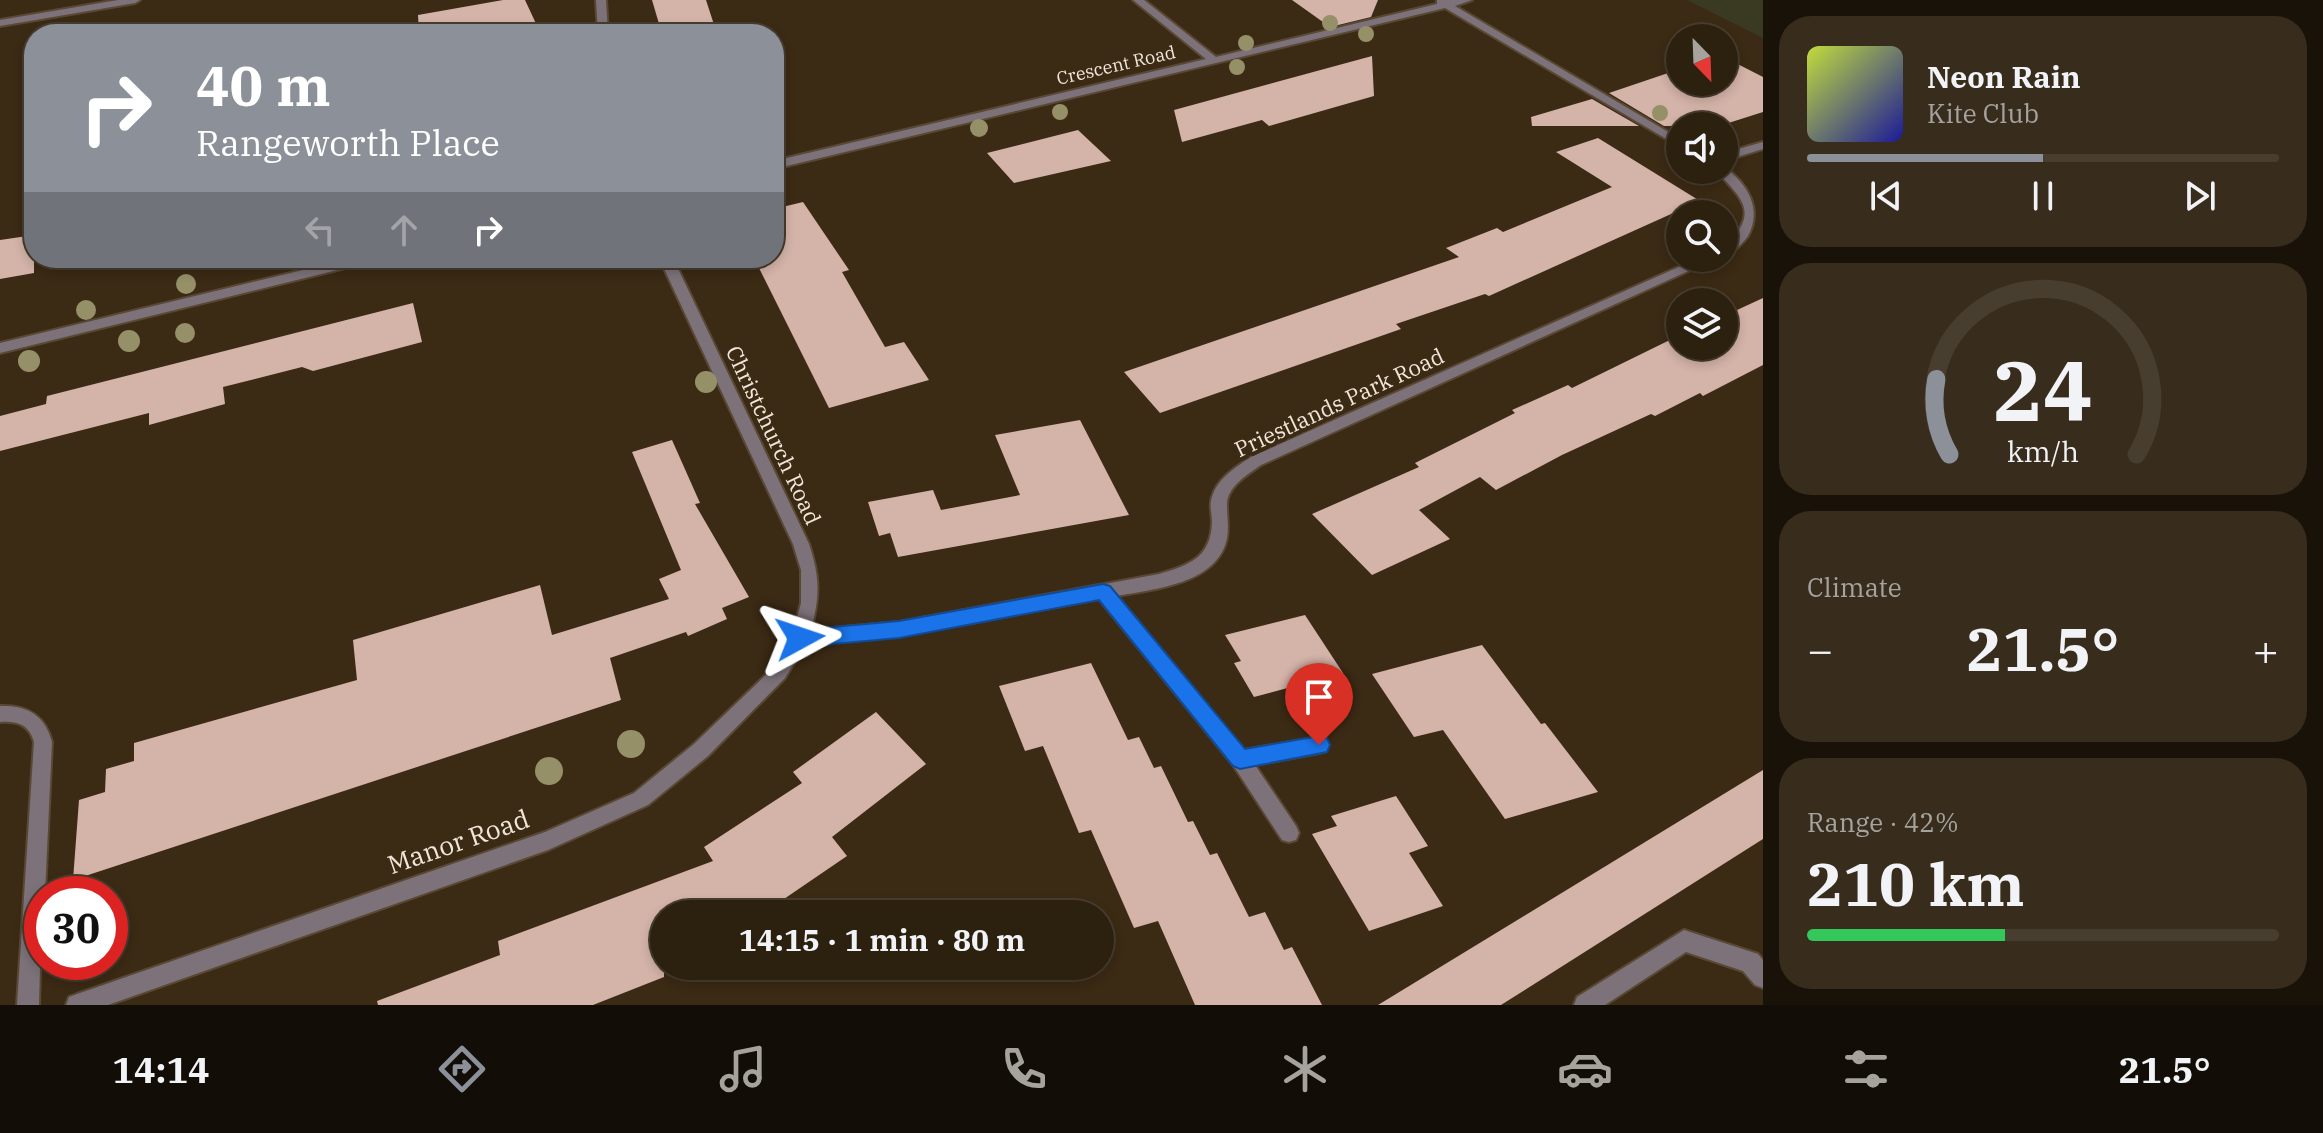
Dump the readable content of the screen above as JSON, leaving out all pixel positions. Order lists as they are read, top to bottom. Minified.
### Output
{"streets":{"street":["Crescent Road","Priestlands Park Road","Christchurch Road","Manor Road"]},"crossings":[["Priestlands Park Road","Christchurch Road"],["Priestlands Park Road","Manor Road"],["Christchurch Road","Manor Road"]],"north":"bottom right","page":{"turn":["40 m","Rangeworth Place"],"song":["Neon Rain","Kite Club"],"tile":["Climate",["Range · 42%","210 km"]],"heat":["−","21.5°","+"],"limit":"30","trip":"14:15 · 1 min · 80 m","tabs":["14:14","21.5°"],"gauge":["24","km/h"]}}
